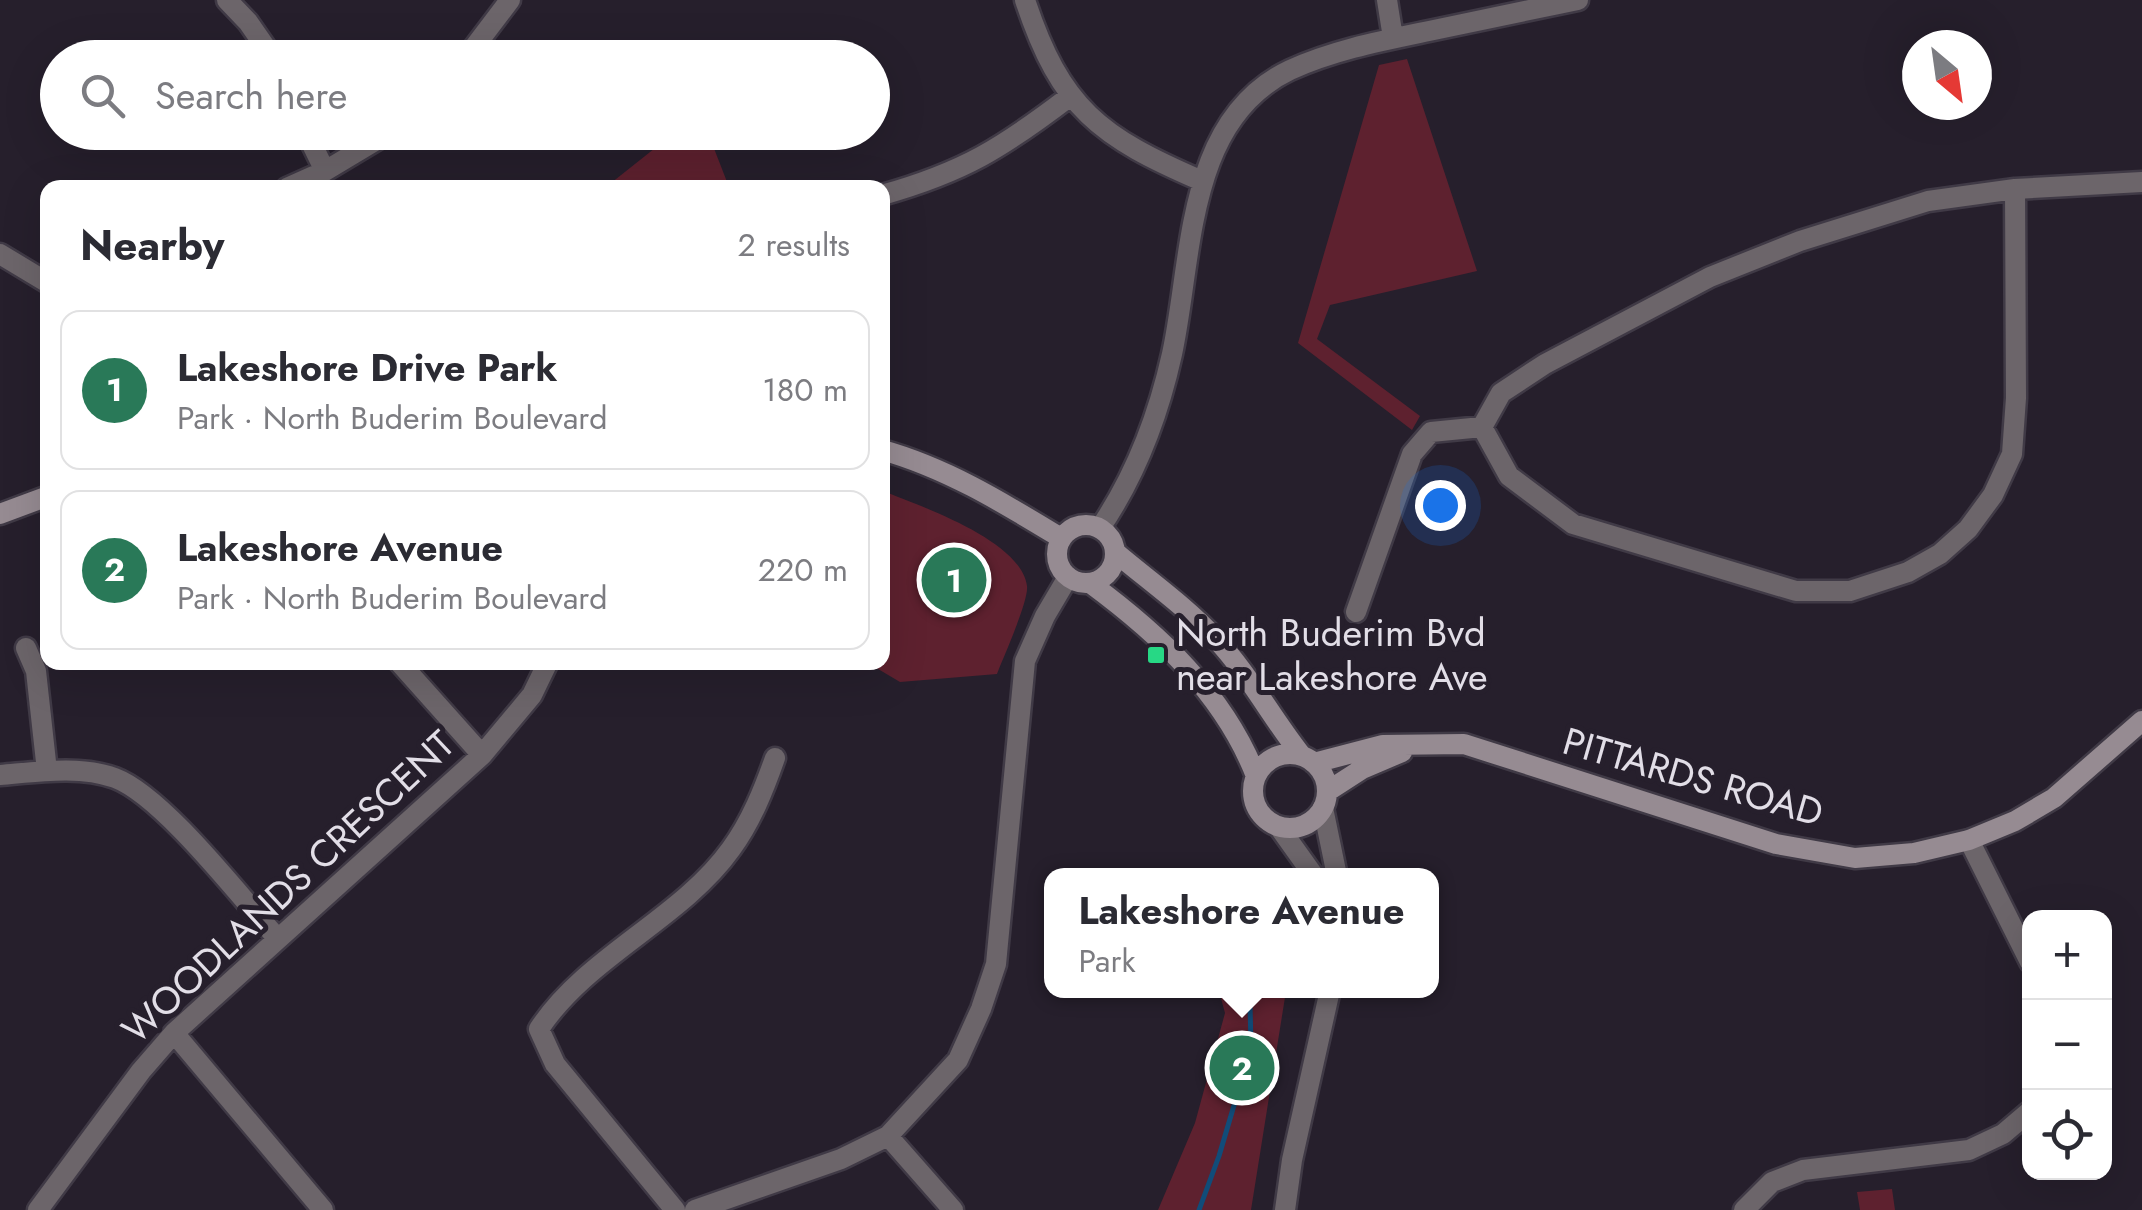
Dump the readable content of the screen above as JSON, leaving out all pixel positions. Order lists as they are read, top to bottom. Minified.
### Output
{"streets":{"street":["PITTARDS ROAD","WOODLANDS CRESCENT"]},"places":{"transit":["North Buderim Bvd near Lakeshore Ave"]},"north":"bottom right","page":{"search":"Search here","heading":["Nearby","2 results"],"list":[{"mark":"1","name":"Lakeshore Drive Park","note":"Park · North Buderim Boulevard","value":"180 m"},{"mark":"2","name":"Lakeshore Avenue","note":"Park · North Buderim Boulevard","value":"220 m"}],"pins":["1","2"],"popup":["Lakeshore Avenue","Park"],"map_buttons":["+","−"]}}
